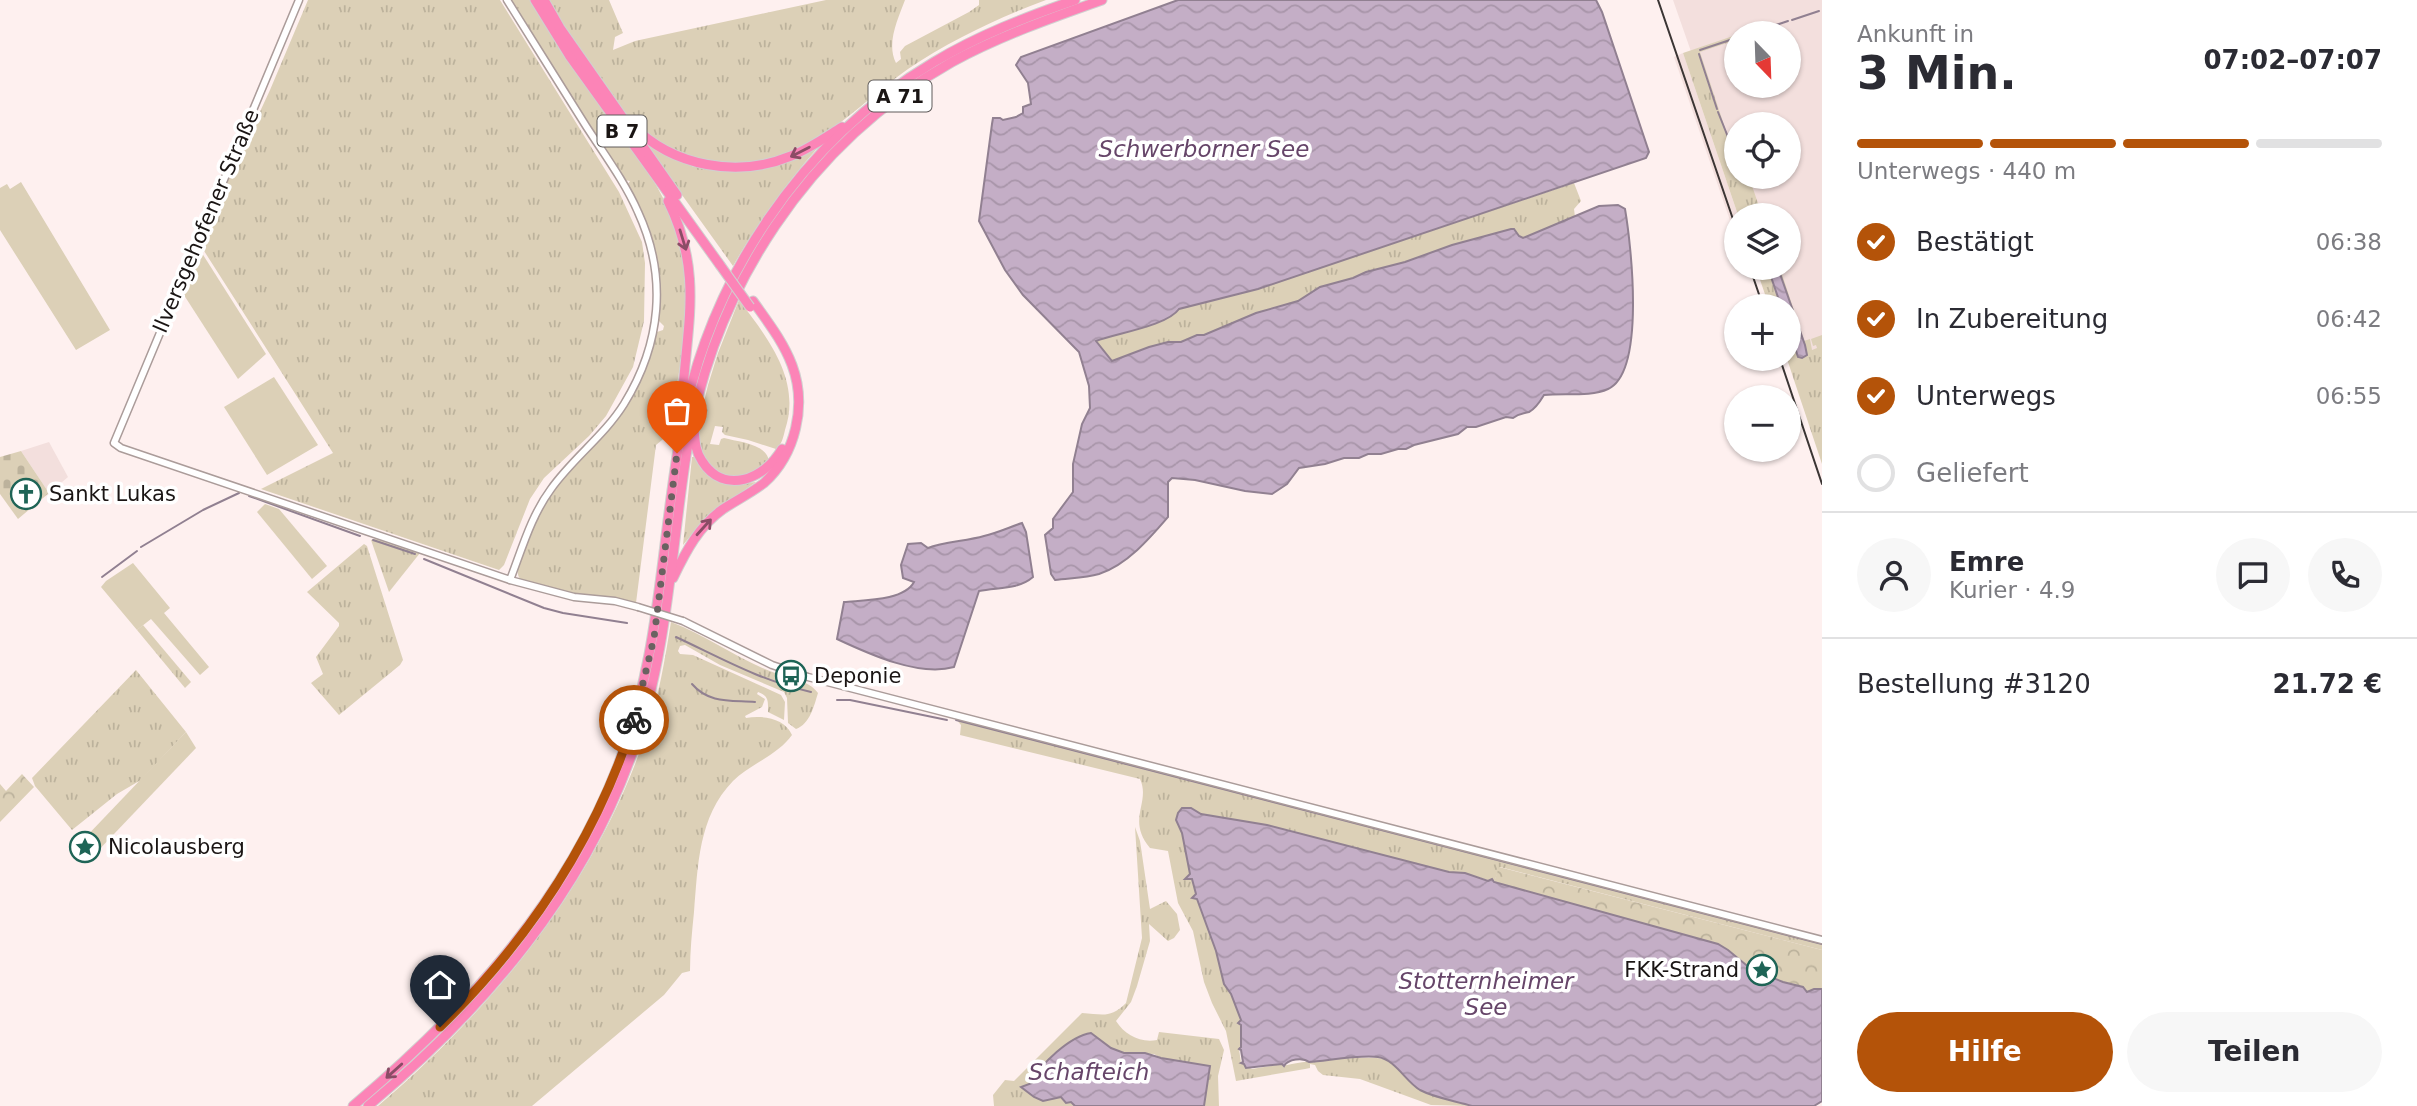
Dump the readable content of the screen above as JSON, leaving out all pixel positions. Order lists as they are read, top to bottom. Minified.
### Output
{"streets":{"highway":["A 71","B 7"],"street":["Ilversgehofener Straße"]},"water":["Schwerborner See","Stotternheimer See","Schafteich"],"places":{"church":["Sankt Lukas"],"bus stop":["Deponie"],"place":["Nicolausberg","FKK-Strand"]},"north":"bottom right","page":{"heading":["3 Min.","Ankunft in","07:02–07:07"],"panel":["Emre","Kurier · 4.9","Bestellung #3120","21.72 €"],"map_buttons":["+","−"],"bar":"Unterwegs · 440 m","list":[["Bestätigt","06:38"],["In Zubereitung","06:42"],["Unterwegs","06:55"],"Geliefert"],"buttons":["Hilfe","Teilen"]}}
